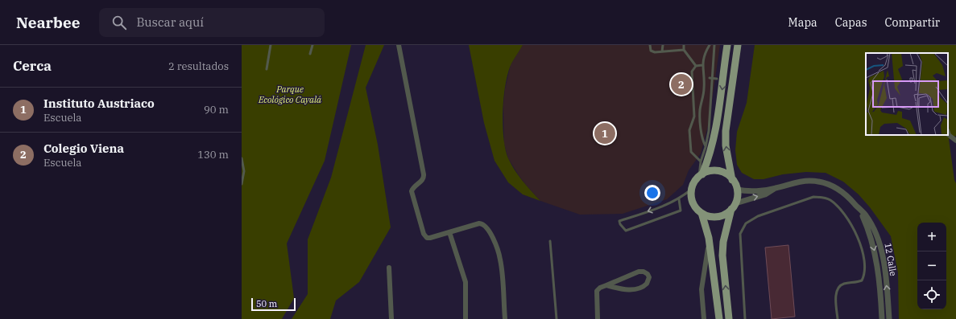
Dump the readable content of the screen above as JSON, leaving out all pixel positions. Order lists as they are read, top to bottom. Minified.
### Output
{"streets":{"street":["12 Calle"]},"parks":["Parque Ecológico Cayalá"],"scale_bar":"50 m","page":{"header":"Nearbee","search":"Buscar aquí","nav":["Mapa","Capas","Compartir"],"heading":["Cerca","2 resultados"],"pins":["2","1"],"list":[{"mark":"1","name":"Instituto Austriaco","note":"Escuela","value":"90 m"},{"mark":"2","name":"Colegio Viena","note":"Escuela","value":"130 m"}],"map_buttons":["+","−"],"scale":"50 m"}}
